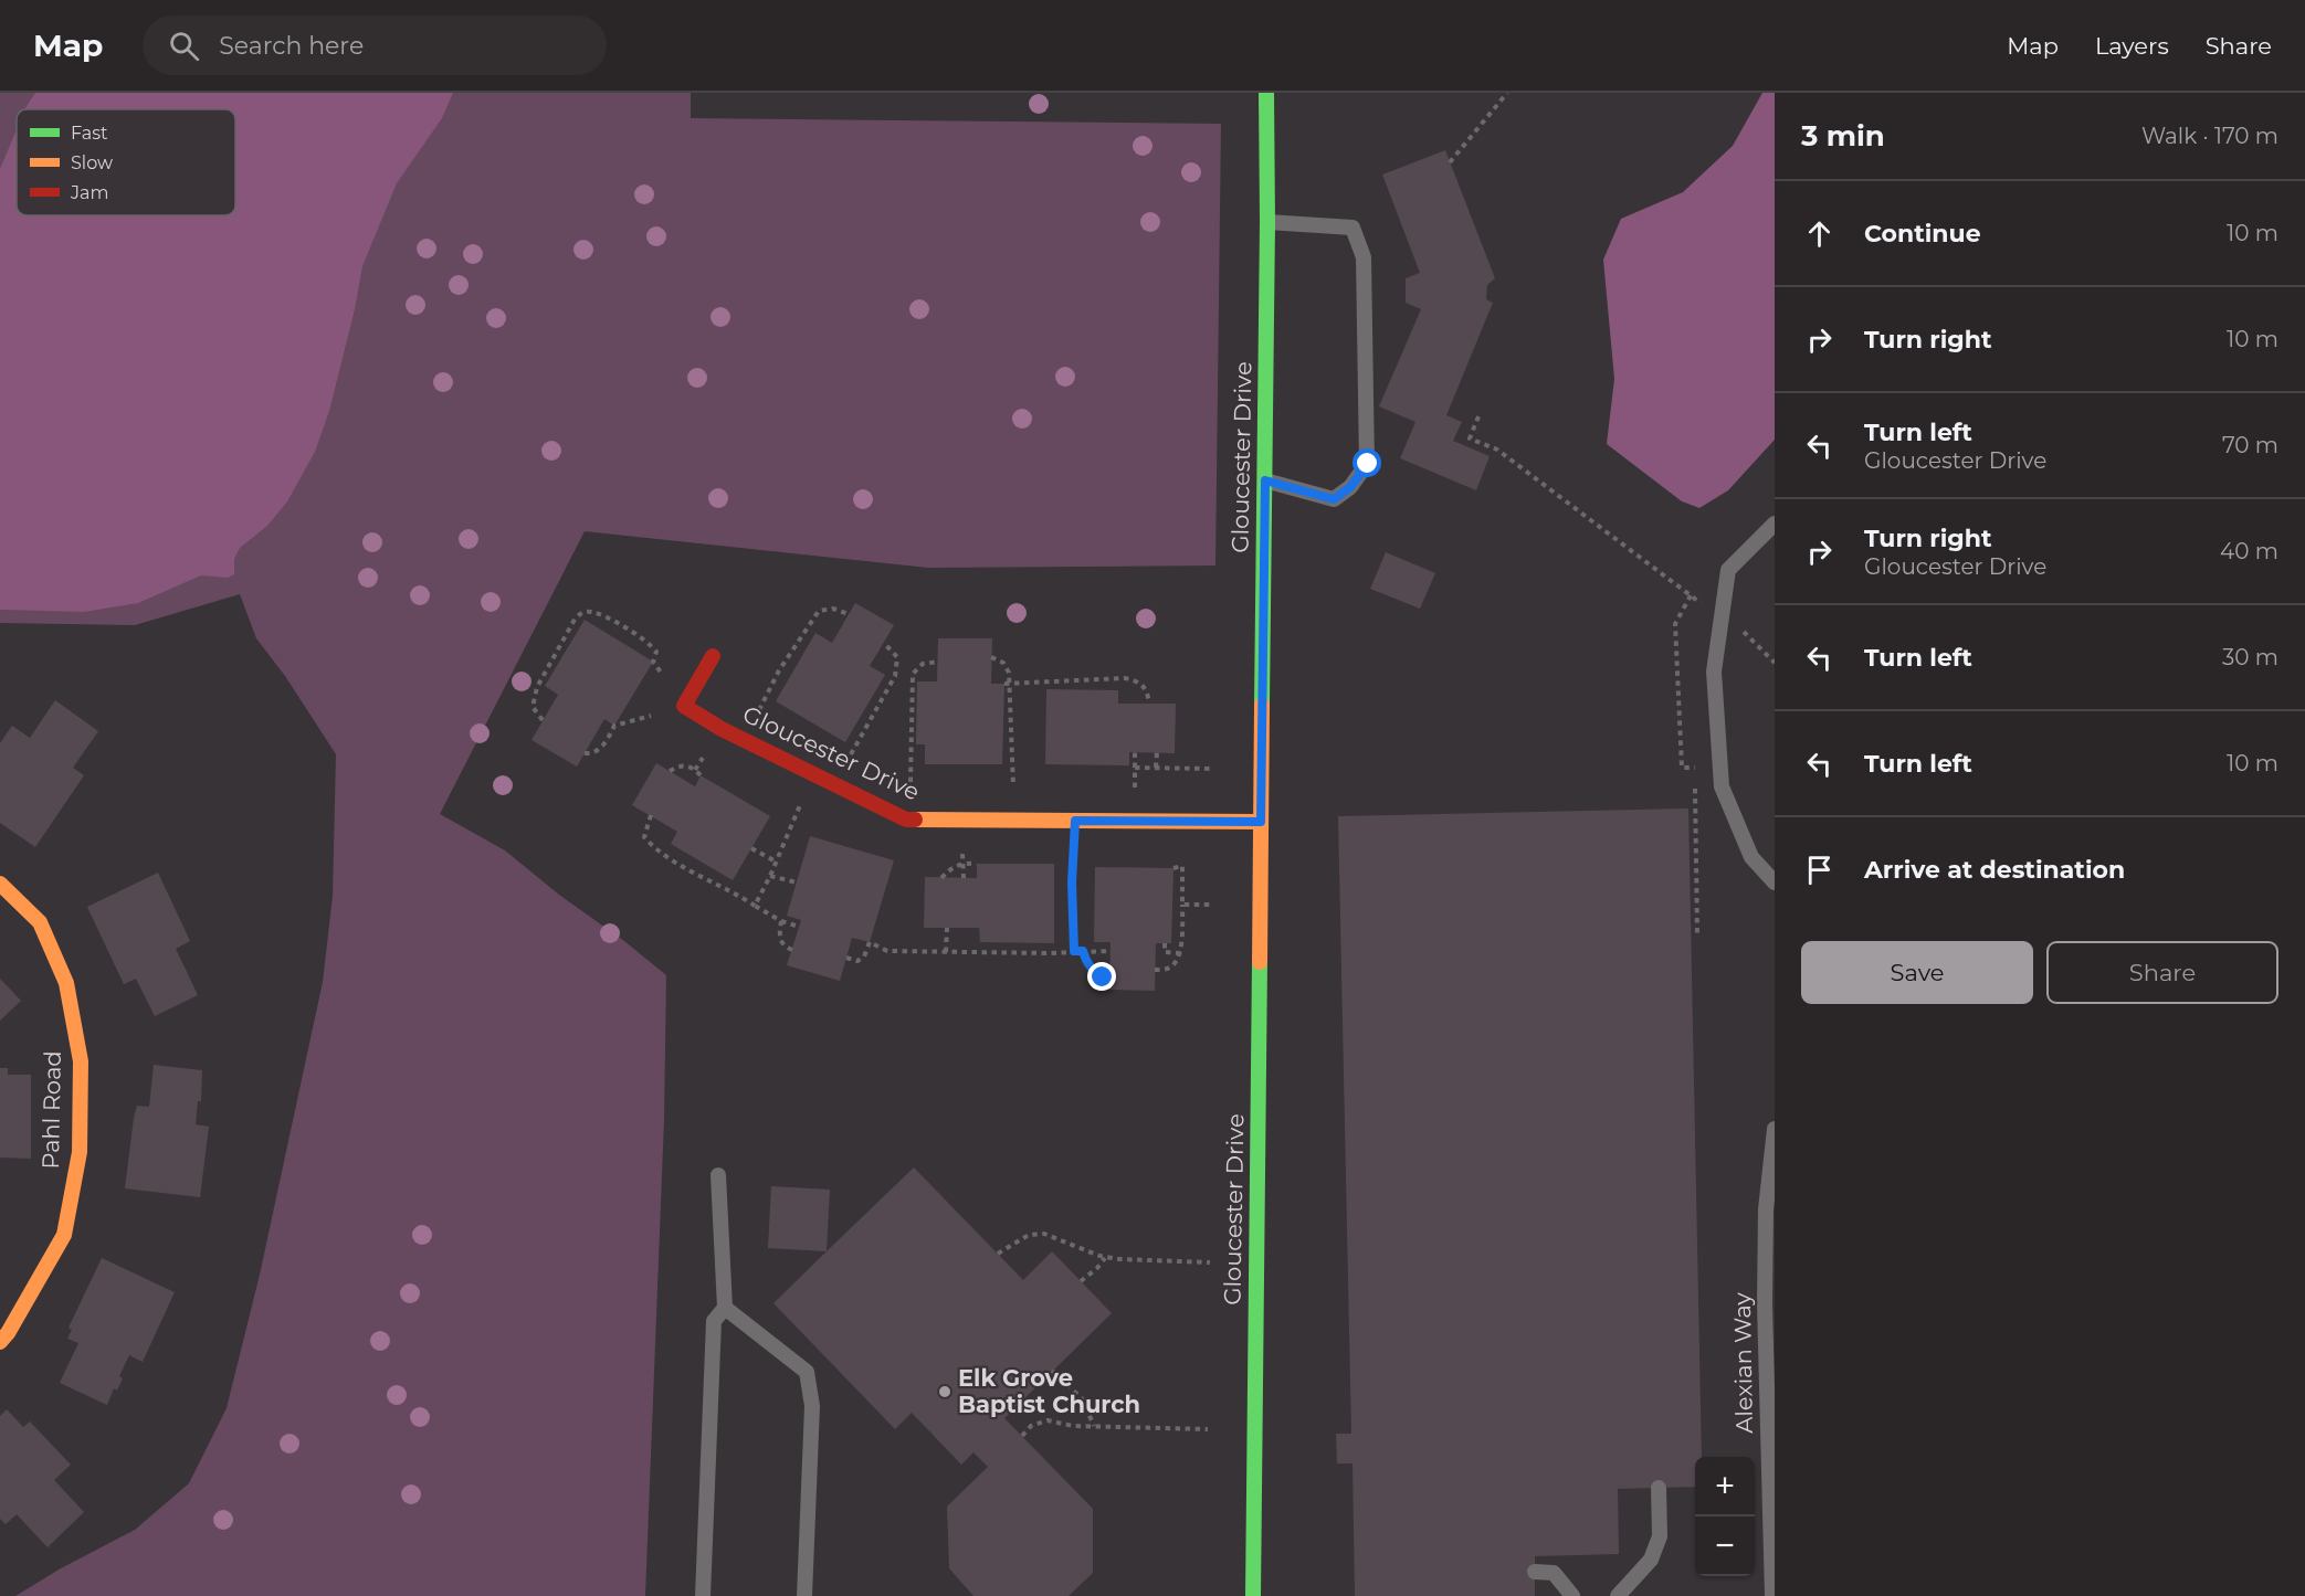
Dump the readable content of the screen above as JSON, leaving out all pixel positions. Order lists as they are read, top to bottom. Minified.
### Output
{"streets":{"street":["Gloucester Drive","Pahl Road"],"lane":["Alexian Way"]},"places":["Elk Grove Baptist Church"],"legend":["Fast","Slow","Jam"],"page":{"header":"Map","search":"Search here","nav":["Map","Layers","Share"],"heading":["3 min","Walk · 170 m"],"list":[["Continue","10 m"],["Turn right","10 m"],["Turn left","Gloucester Drive","70 m"],["Turn right","Gloucester Drive","40 m"],["Turn left","30 m"],["Turn left","10 m"],"Arrive at destination"],"buttons":["Save","Share"],"map_buttons":["+","−"]}}
